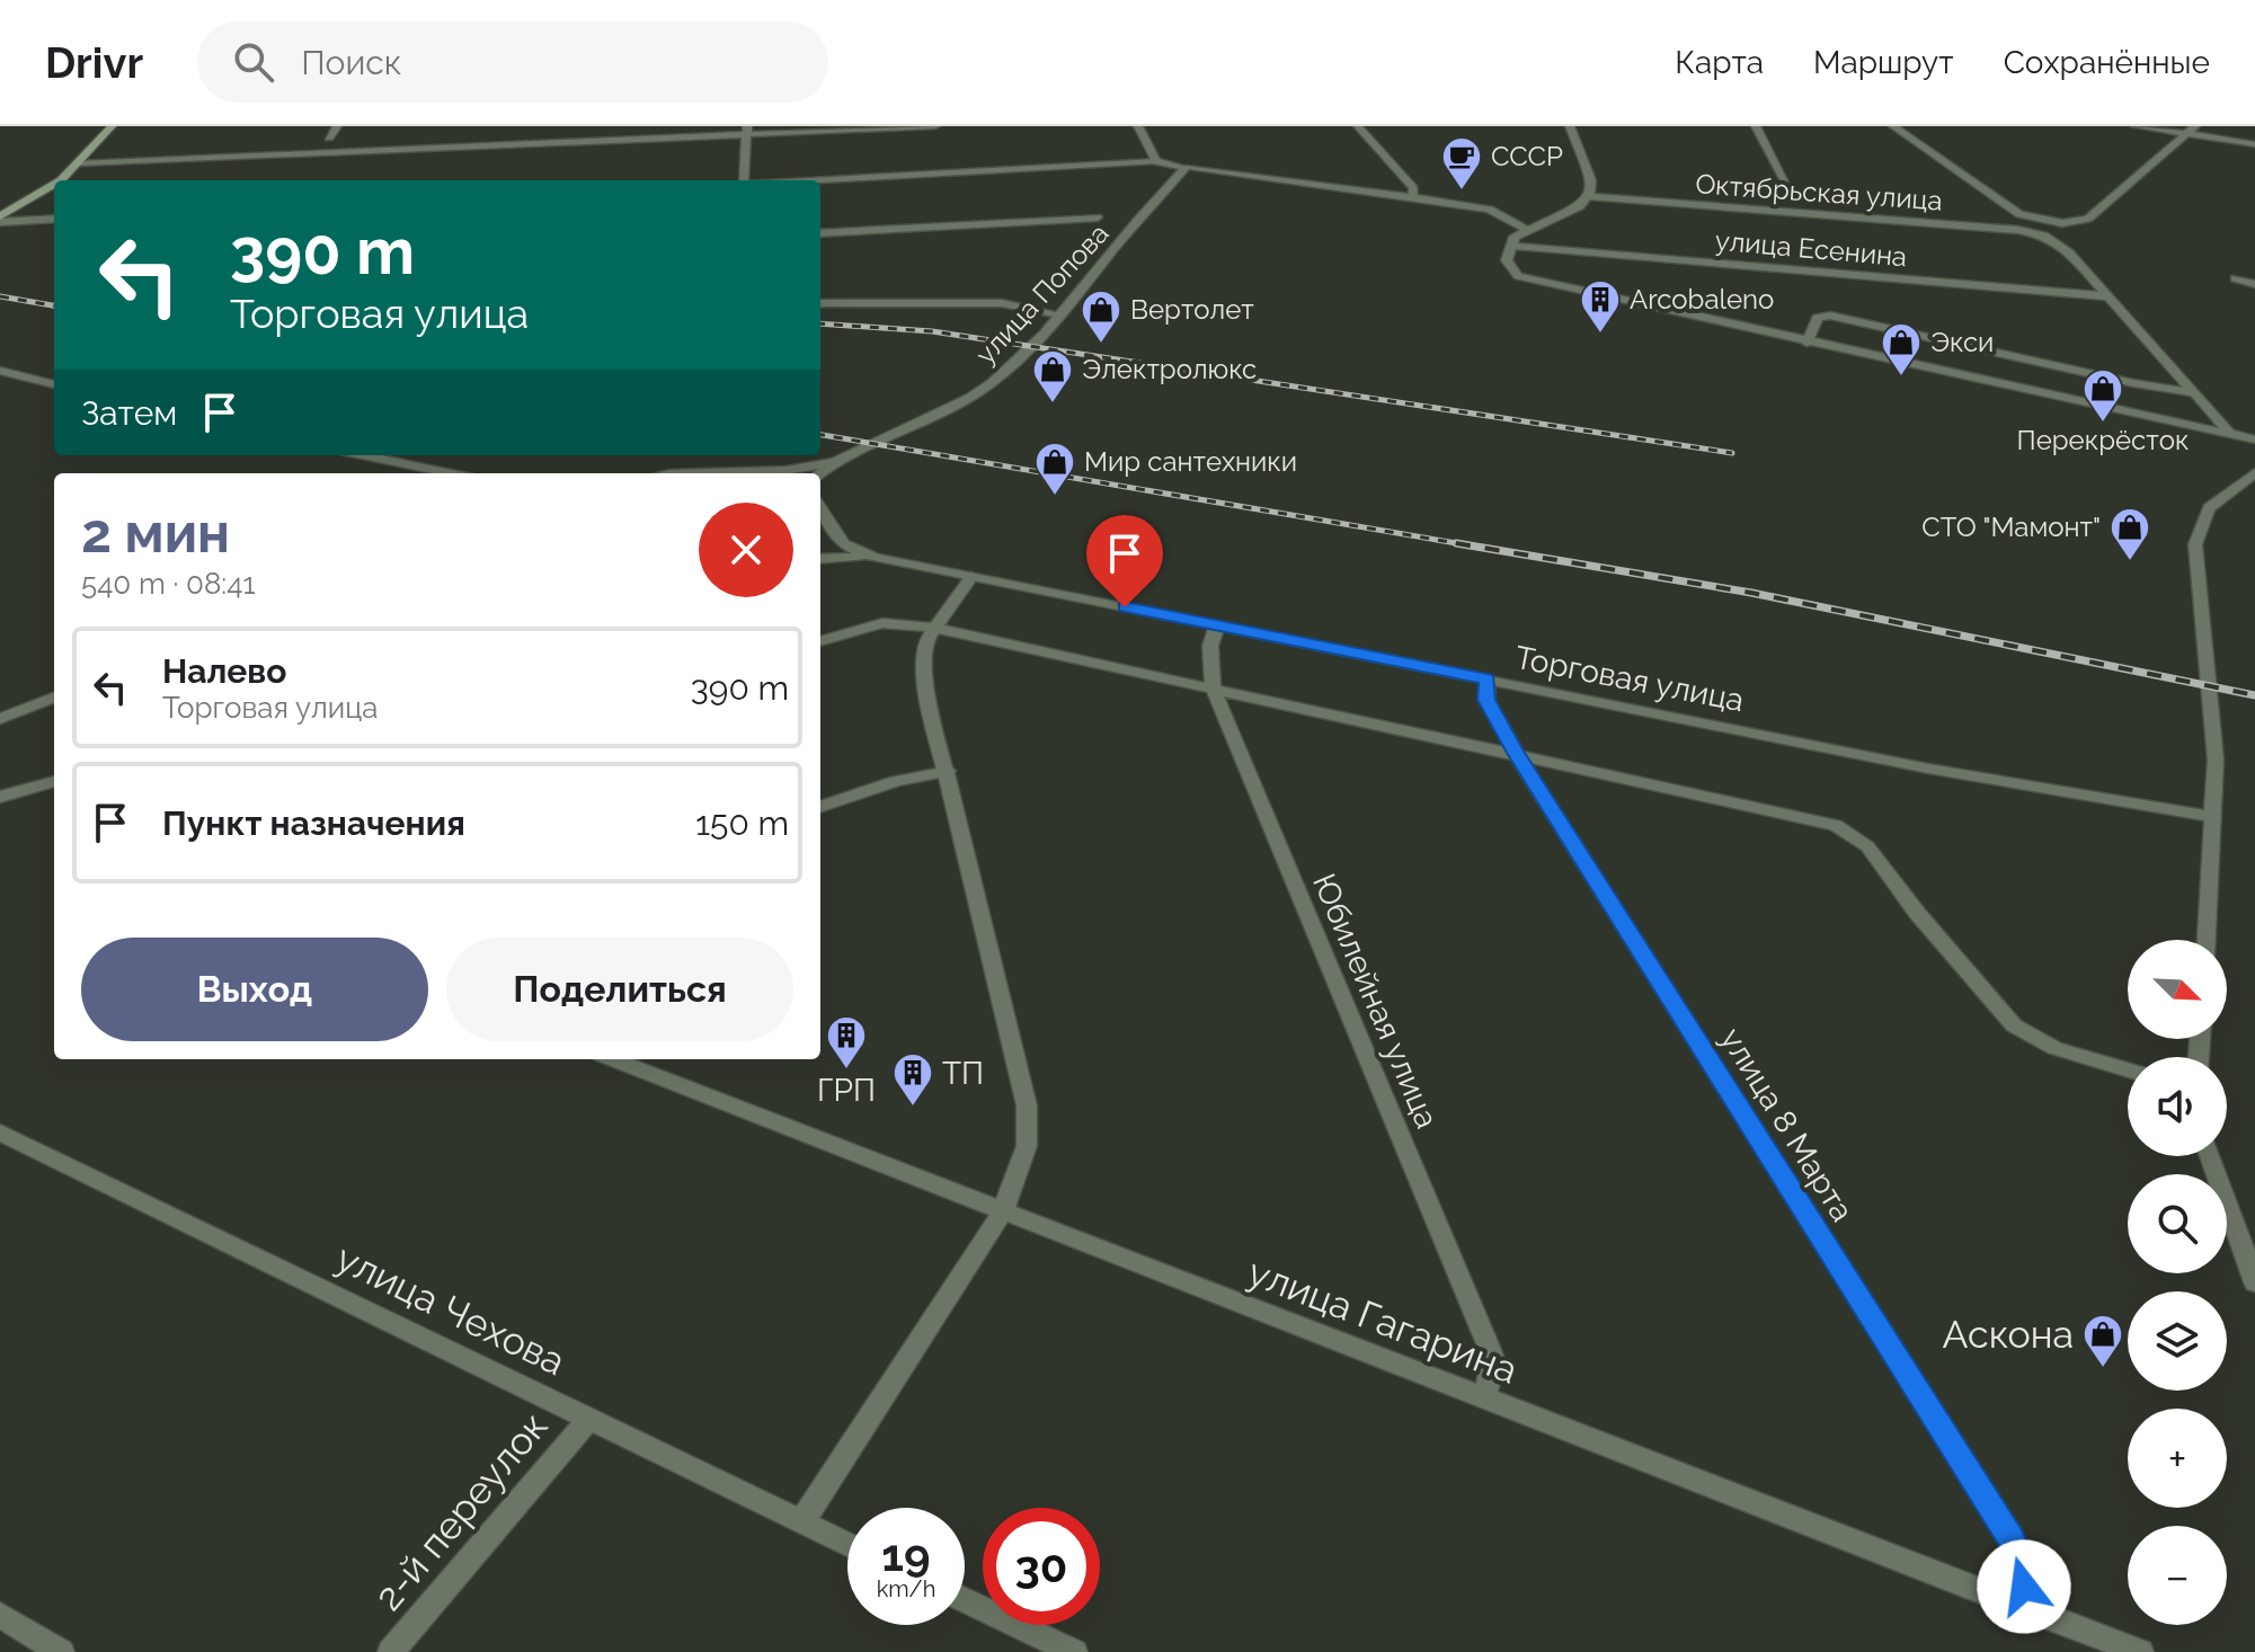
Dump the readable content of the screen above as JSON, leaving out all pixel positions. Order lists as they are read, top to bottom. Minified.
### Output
{"streets":{"street":["Октябрьская улица","улица Есенина","улица Попова","Торговая улица","Юбилейная улица","улица 8 Марта","улица Чехова","улица Гагарина","2-й переулок"]},"crossings":[["Октябрьская улица","улица Есенина"],["Торговая улица","Юбилейная улица"],["Торговая улица","улица 8 Марта"],["Юбилейная улица","улица Гагарина"],["улица 8 Марта","улица Гагарина"],["улица Чехова","2-й переулок"]],"places":{"cafe":["СССР"],"building":["Arcobaleno","ГРП","ТП"],"shop":["Вертолет","Экси","Электролюкс","Перекрёсток","Мир сантехники","СТО \"Мамонт\"","Аскона"]},"north":"bottom right","page":{"header":"Drivr","search":"Поиск","nav":["Карта","Маршрут","Сохранённые"],"turn":["390 m","Торговая улица"],"then":"Затем","heading":["2 мин","540 m · 08:41"],"list":[{"name":"Налево","note":"Торговая улица","value":"390 m"},{"name":"Пункт назначения","value":"150 m"}],"buttons":["Выход","Поделиться"],"map_buttons":["+","−"],"speed":"19 km/h","limit":"30"}}
